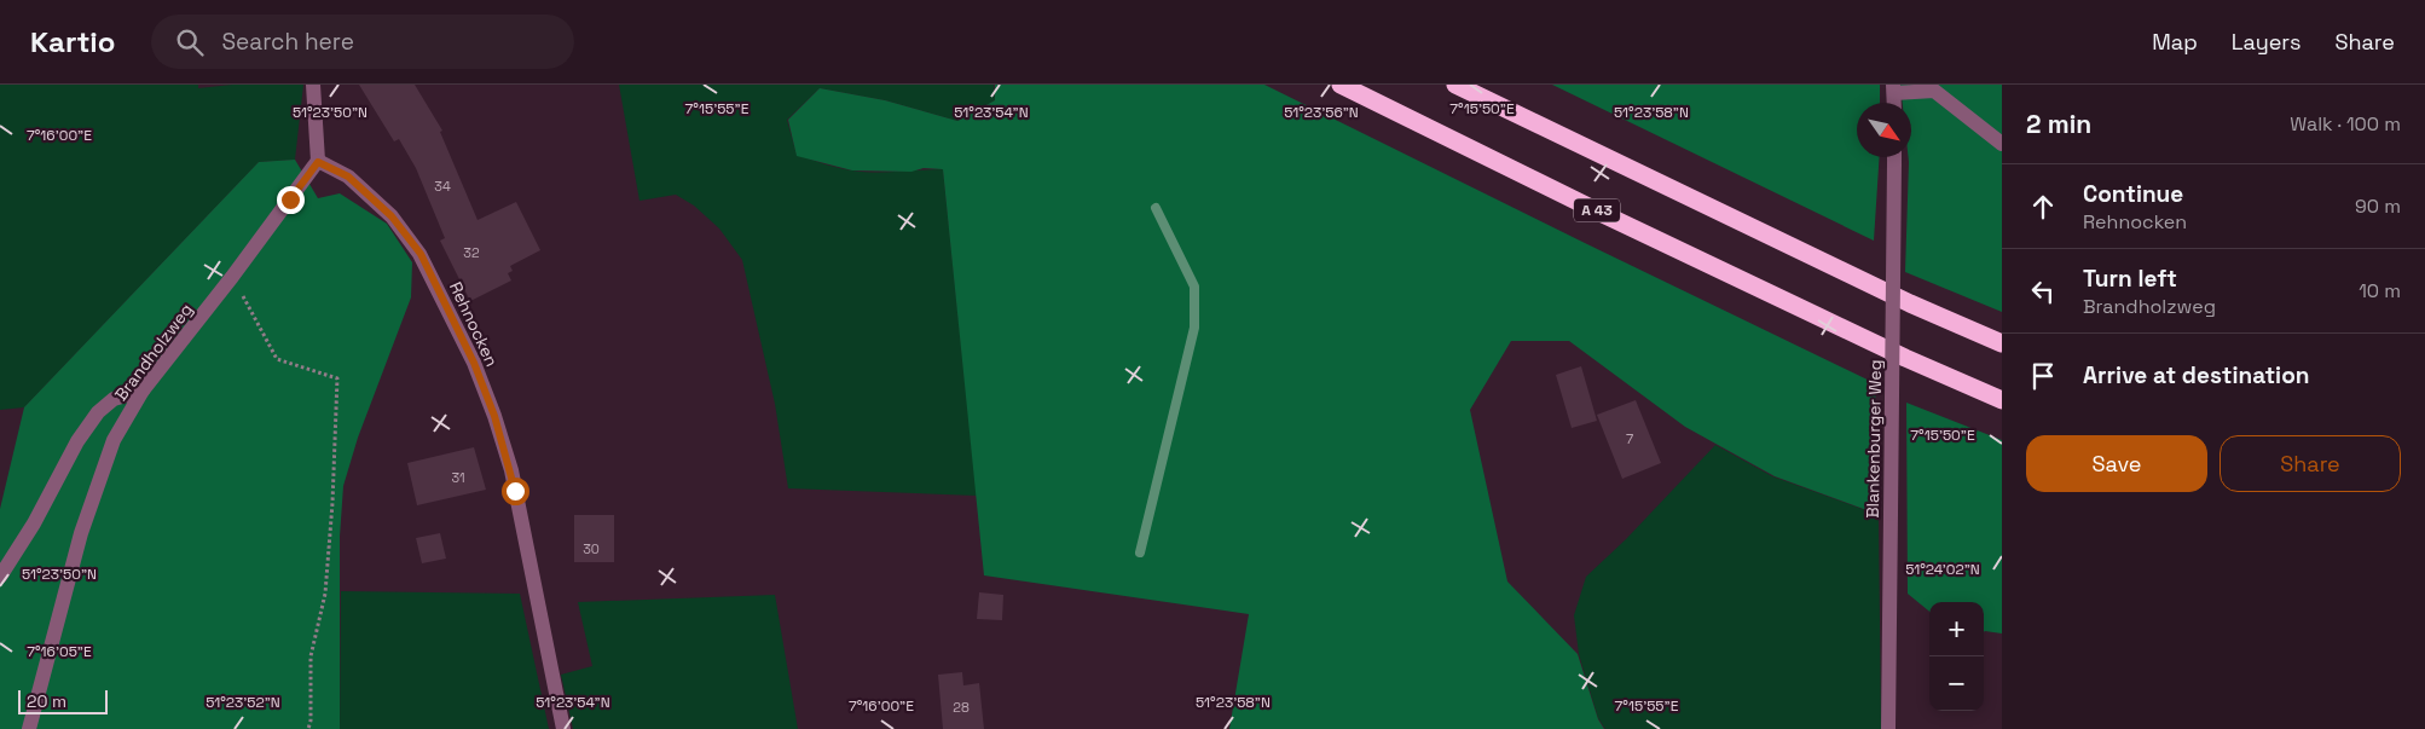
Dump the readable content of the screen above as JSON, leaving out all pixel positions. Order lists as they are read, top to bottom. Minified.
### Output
{"streets":{"highway":["A 43"],"street":["Rehnocken","Brandholzweg","Blankenburger Weg"]},"crossings":[["Rehnocken","Brandholzweg"]],"house_numbers":["34","32","7","31","30","28"],"scale_bar":"20 m","north":"bottom right","page":{"header":"Kartio","search":"Search here","nav":["Map","Layers","Share"],"heading":["2 min","Walk · 100 m"],"list":[["Continue","Rehnocken","90 m"],["Turn left","Brandholzweg","10 m"],"Arrive at destination"],"buttons":["Save","Share"],"map_buttons":["+","−"],"scale":"20 m"},"coordinates":["7°15'55\"E","7°15'50\"E","51°23'58\"N","51°23'50\"N","51°23'54\"N","51°23'56\"N","7°16'00\"E","51°24'02\"N","7°16'05\"E","51°23'52\"N"]}
